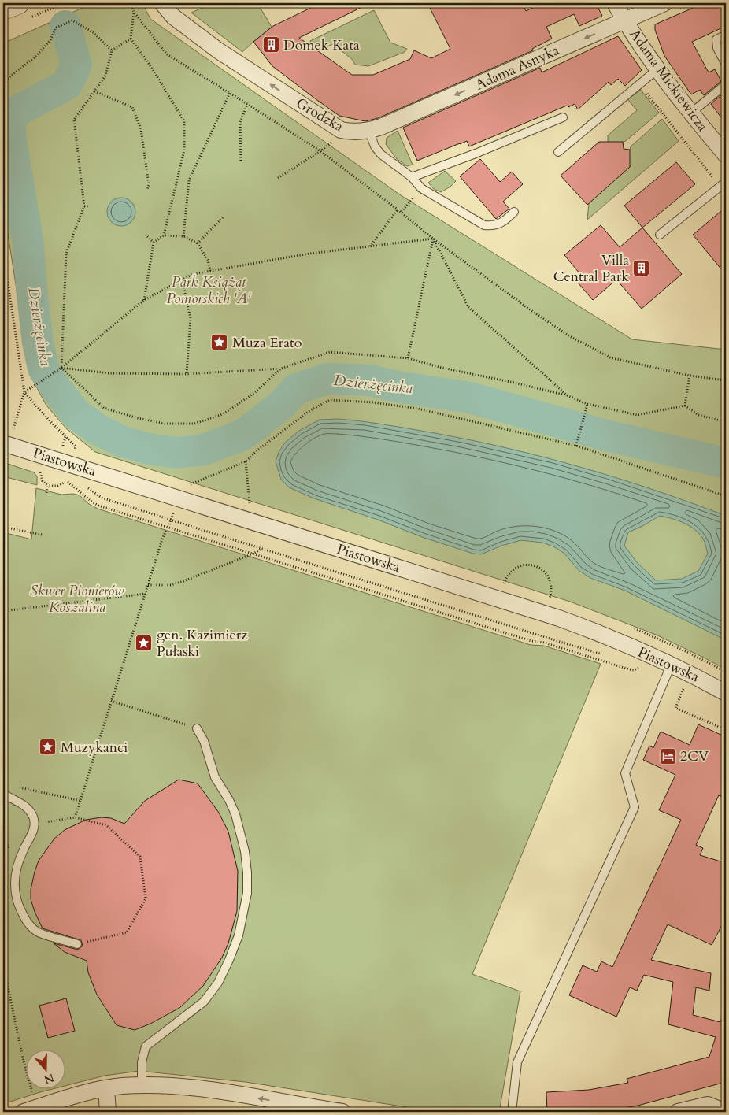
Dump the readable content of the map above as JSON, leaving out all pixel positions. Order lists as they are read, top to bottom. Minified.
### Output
{"streets":{"street":["Adama Asnyka","Adama Mickiewicza","Grodzka","Piastowska"]},"crossings":[["Adama Asnyka","Adama Mickiewicza"],["Adama Asnyka","Grodzka"]],"one_way":["Adama Asnyka","Grodzka"],"water":["Dzierżęcinka"],"parks":["Park Książąt Pomorskich 'A'","Skwer Pionierów Koszalina"],"places":{"building":["Domek Kata","Villa Central Park"],"place":["Muza Erato","gen. Kazimierz Pułaski","Muzykanci"],"hotel":["2CV"]},"north":"bottom"}
